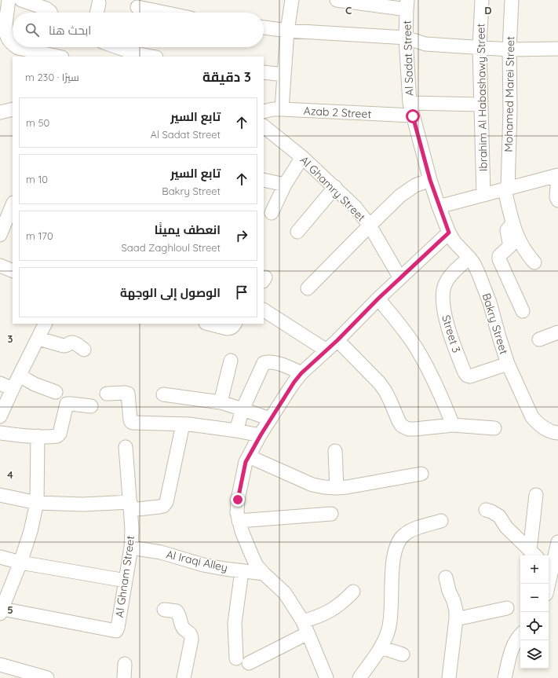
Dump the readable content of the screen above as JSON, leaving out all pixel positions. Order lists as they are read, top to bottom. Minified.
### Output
{"streets":{"street":["Al Sadat Street","Mohamed Marei Street","Ibrahim Al Habashawy Street","Azab 2 Street","Al Ghamry Street","Bakry Street","Street 3","Al Iraqi Alley","Al Ghnam Street"]},"crossings":[["Al Sadat Street","Azab 2 Street"],["Al Sadat Street","Bakry Street"],["Ibrahim Al Habashawy Street","Azab 2 Street"],["Bakry Street","Street 3"],["Al Iraqi Alley","Al Ghnam Street"]],"page":{"search":"ابحث هنا","heading":["3 دقيقة","سيرًا · 230 m"],"list":[["تابع السير","Al Sadat Street","50 m"],["تابع السير","Bakry Street","10 m"],["انعطف يمينًا","Saad Zaghloul Street","170 m"],"الوصول إلى الوجهة"],"map_buttons":["+","−"]},"grid":{"columns":["C","D"],"rows":["3","4","5"]}}
